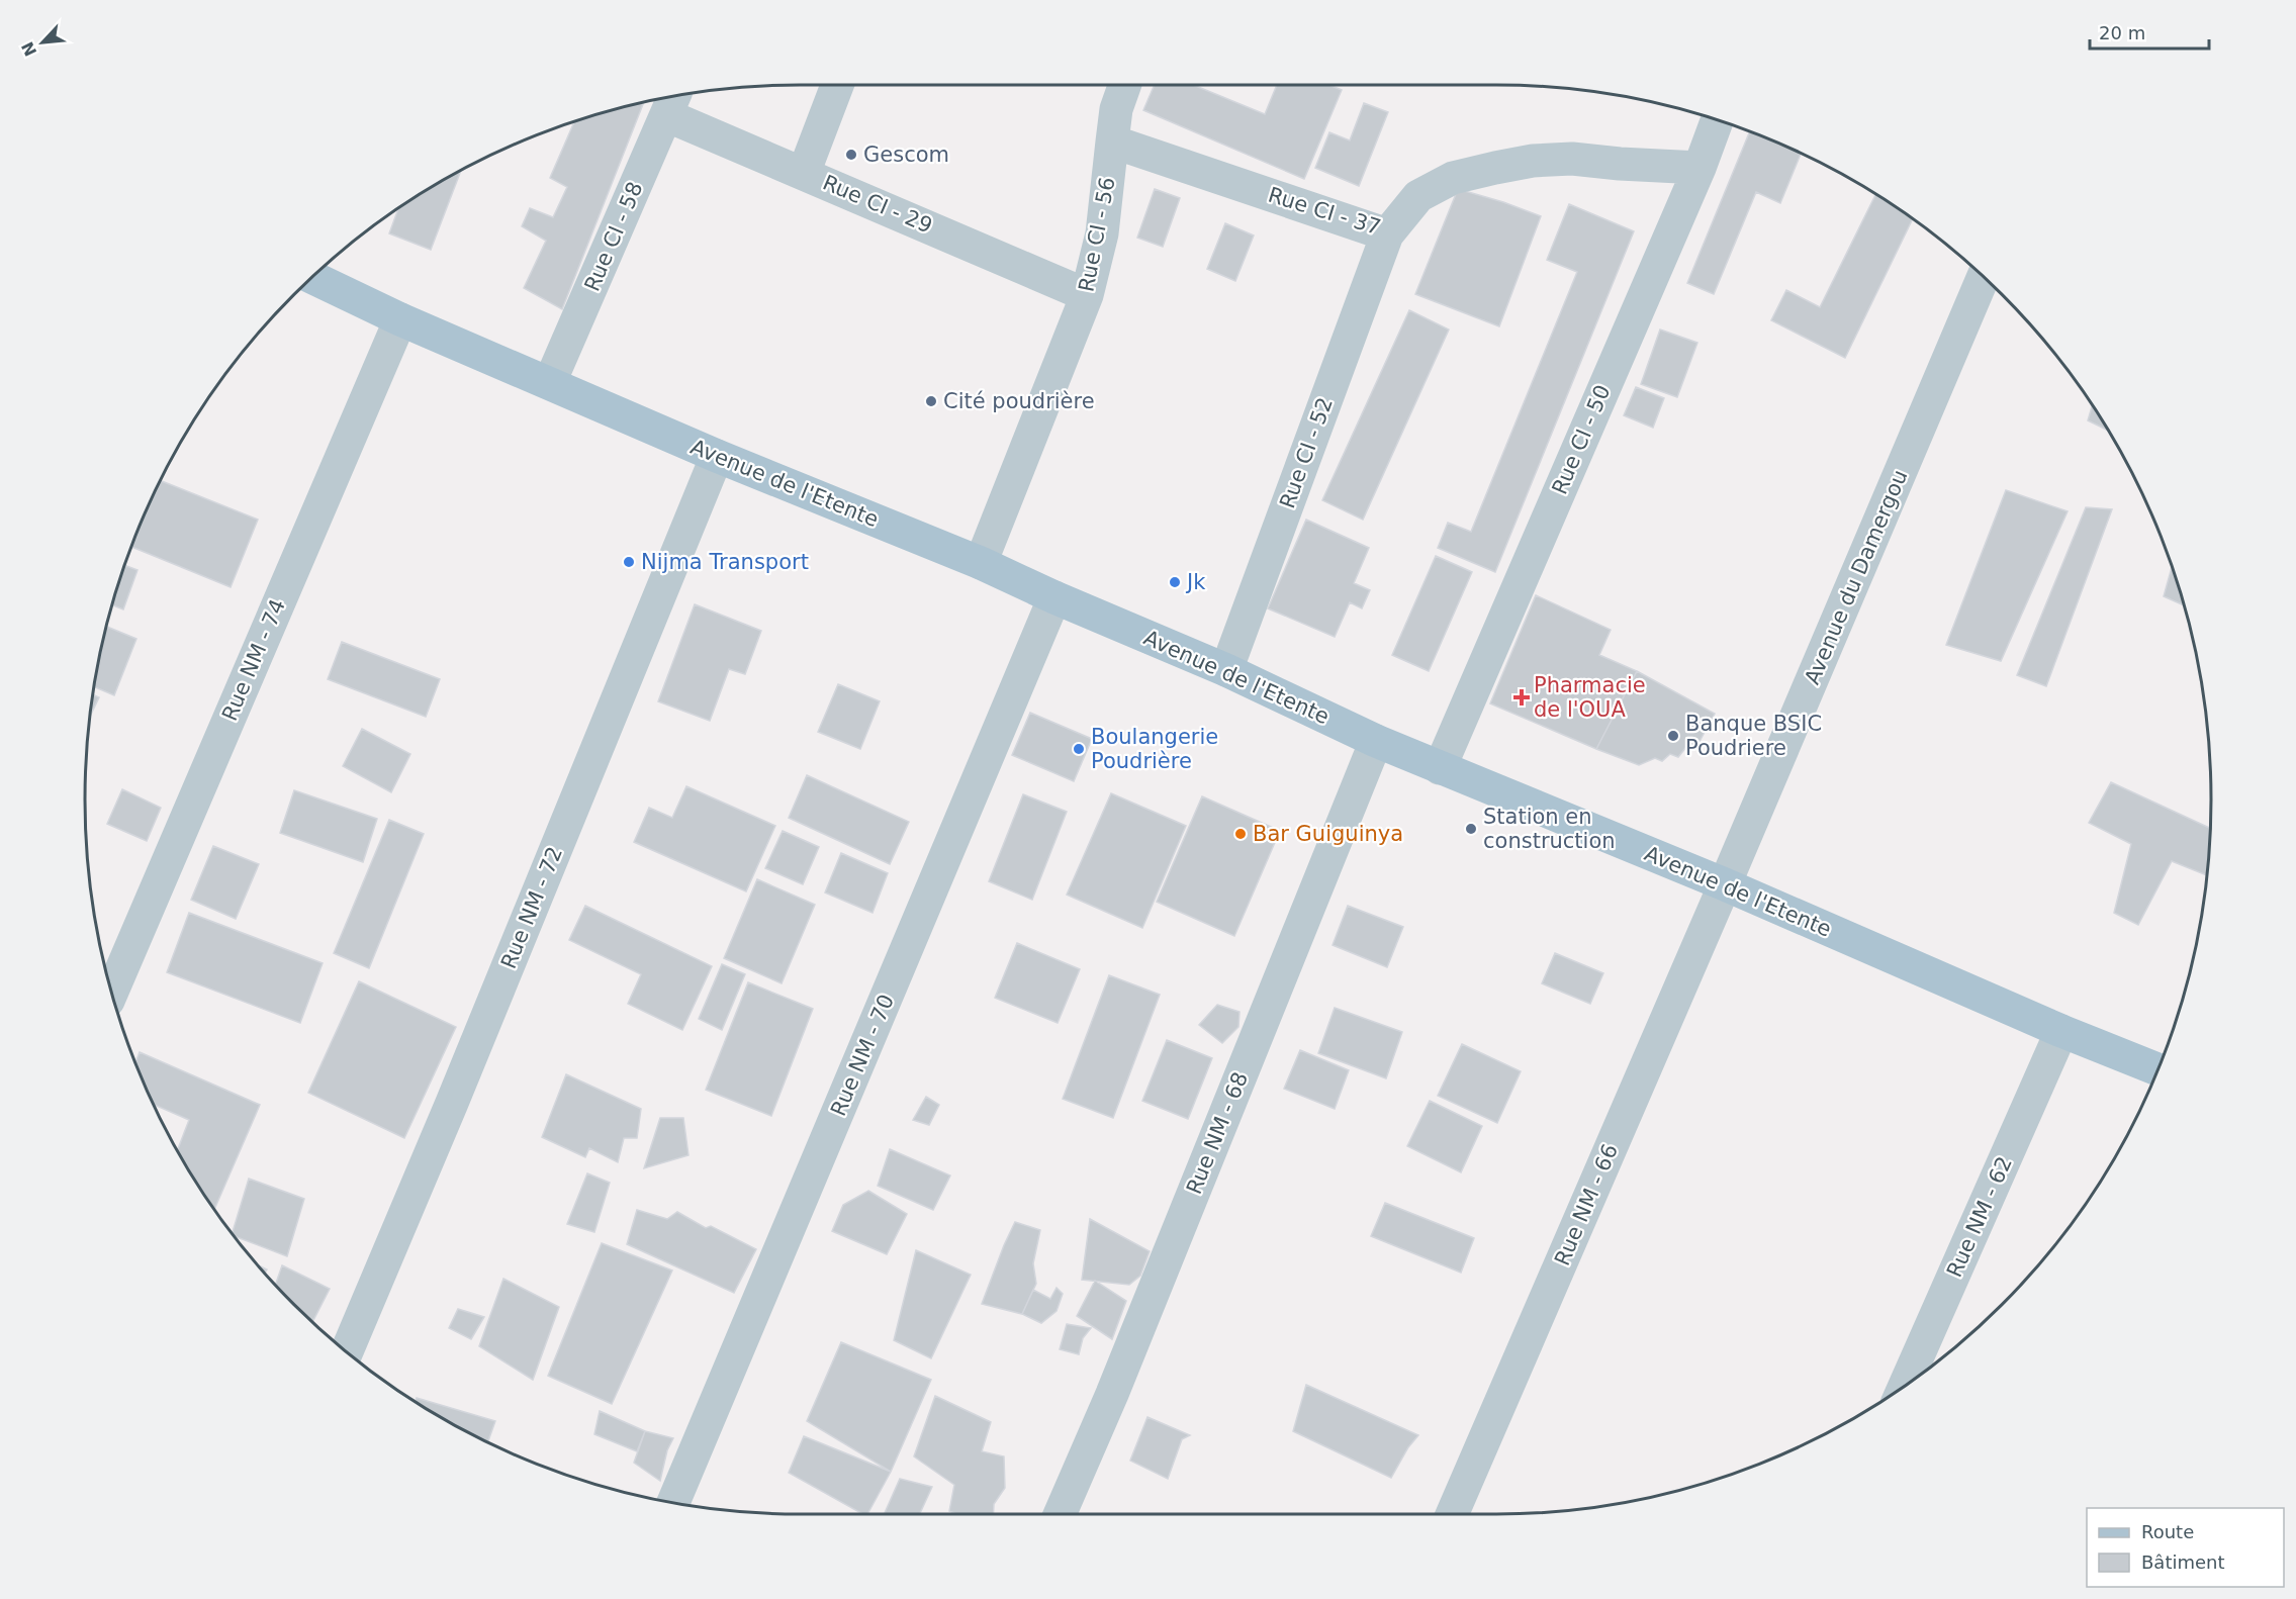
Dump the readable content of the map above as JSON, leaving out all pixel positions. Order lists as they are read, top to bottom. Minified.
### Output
{"streets":{"main road":["Avenue de l'Etente"],"street":["Rue CI - 29","Rue CI - 37","Rue CI - 56","Rue CI - 58","Rue CI - 50","Rue CI - 52","Avenue du Damergou","Rue NM - 74","Rue NM - 72","Rue NM - 70","Rue NM - 68","Rue NM - 66","Rue NM - 62"]},"crossings":[["Rue CI - 29","Rue CI - 56"],["Rue CI - 29","Rue CI - 58"],["Rue CI - 37","Rue CI - 56"],["Rue CI - 37","Rue CI - 50"],["Rue CI - 37","Rue CI - 52"],["Rue CI - 56","Avenue de l'Etente"],["Rue CI - 58","Avenue de l'Etente"],["Rue CI - 50","Avenue de l'Etente"],["Rue CI - 52","Avenue de l'Etente"],["Avenue de l'Etente","Avenue du Damergou"],["Avenue de l'Etente","Rue NM - 74"],["Avenue de l'Etente","Rue NM - 72"],["Avenue de l'Etente","Rue NM - 70"],["Avenue de l'Etente","Rue NM - 68"],["Avenue de l'Etente","Rue NM - 66"],["Avenue de l'Etente","Rue NM - 62"],["Avenue du Damergou","Rue NM - 66"]],"places":{"other":["Gescom","Cité poudrière","Nijma Transport","Jk","Banque BSIC Poudriere","Boulangerie Poudrière","Station en construction","Bar Guiguinya"],"health":["Pharmacie de l'OUA"]},"legend":["Route","Bâtiment"],"scale_bar":"20 m","north":"bottom left"}
